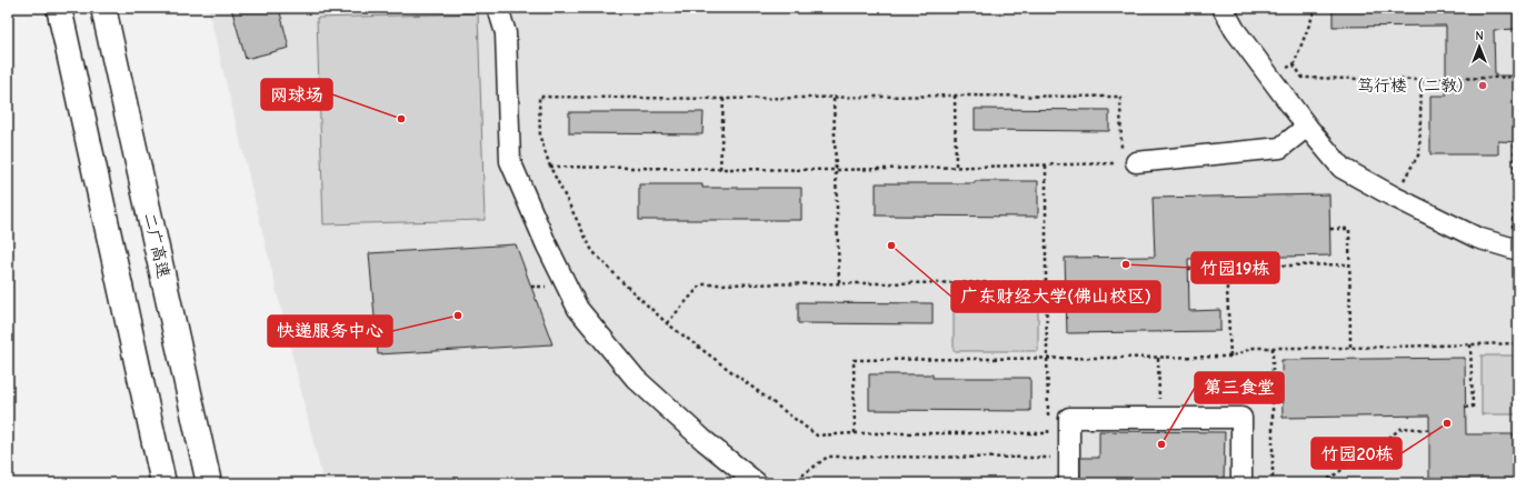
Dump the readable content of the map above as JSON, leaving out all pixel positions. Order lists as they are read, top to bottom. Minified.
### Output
{"streets":{"highway":["二广高速"]},"places":["笃行楼（二教）","网球场","广东财经大学(佛山校区)","竹园19栋","快递服务中心","竹园20栋","第三食堂"],"north":"top"}
